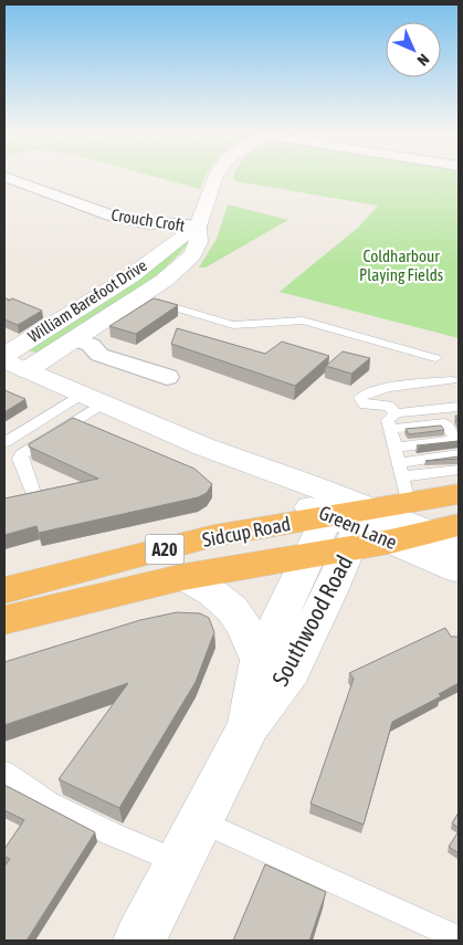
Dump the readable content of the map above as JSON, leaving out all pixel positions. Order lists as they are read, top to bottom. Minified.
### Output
{"streets":{"highway":["Sidcup Road","A20"],"street":["Crouch Croft","William Barefoot Drive","Green Lane","Southwood Road"]},"crossings":[["Crouch Croft","William Barefoot Drive"],["William Barefoot Drive","Green Lane"],["Green Lane","Sidcup Road"],["Green Lane","Southwood Road"],["Sidcup Road","Southwood Road"]],"parks":["Coldharbour Playing Fields"],"north":"bottom right"}
